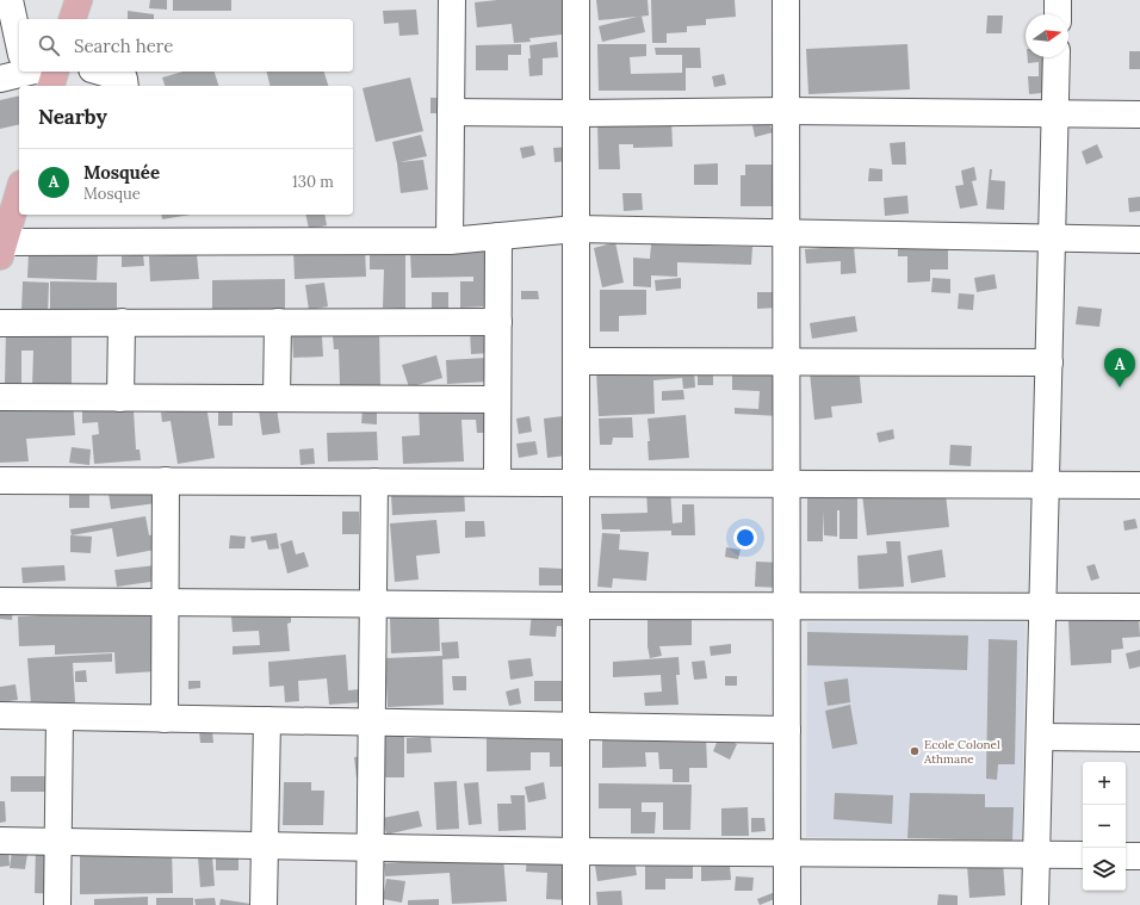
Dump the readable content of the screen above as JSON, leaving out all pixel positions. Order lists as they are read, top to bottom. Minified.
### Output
{"places":["Ecole Colonel Athmane"],"north":"right","page":{"search":"Search here","heading":"Nearby","list":[{"mark":"A","name":"Mosquée","note":"Mosque","value":"130 m"}],"pins":"A","map_buttons":["+","−"]}}
